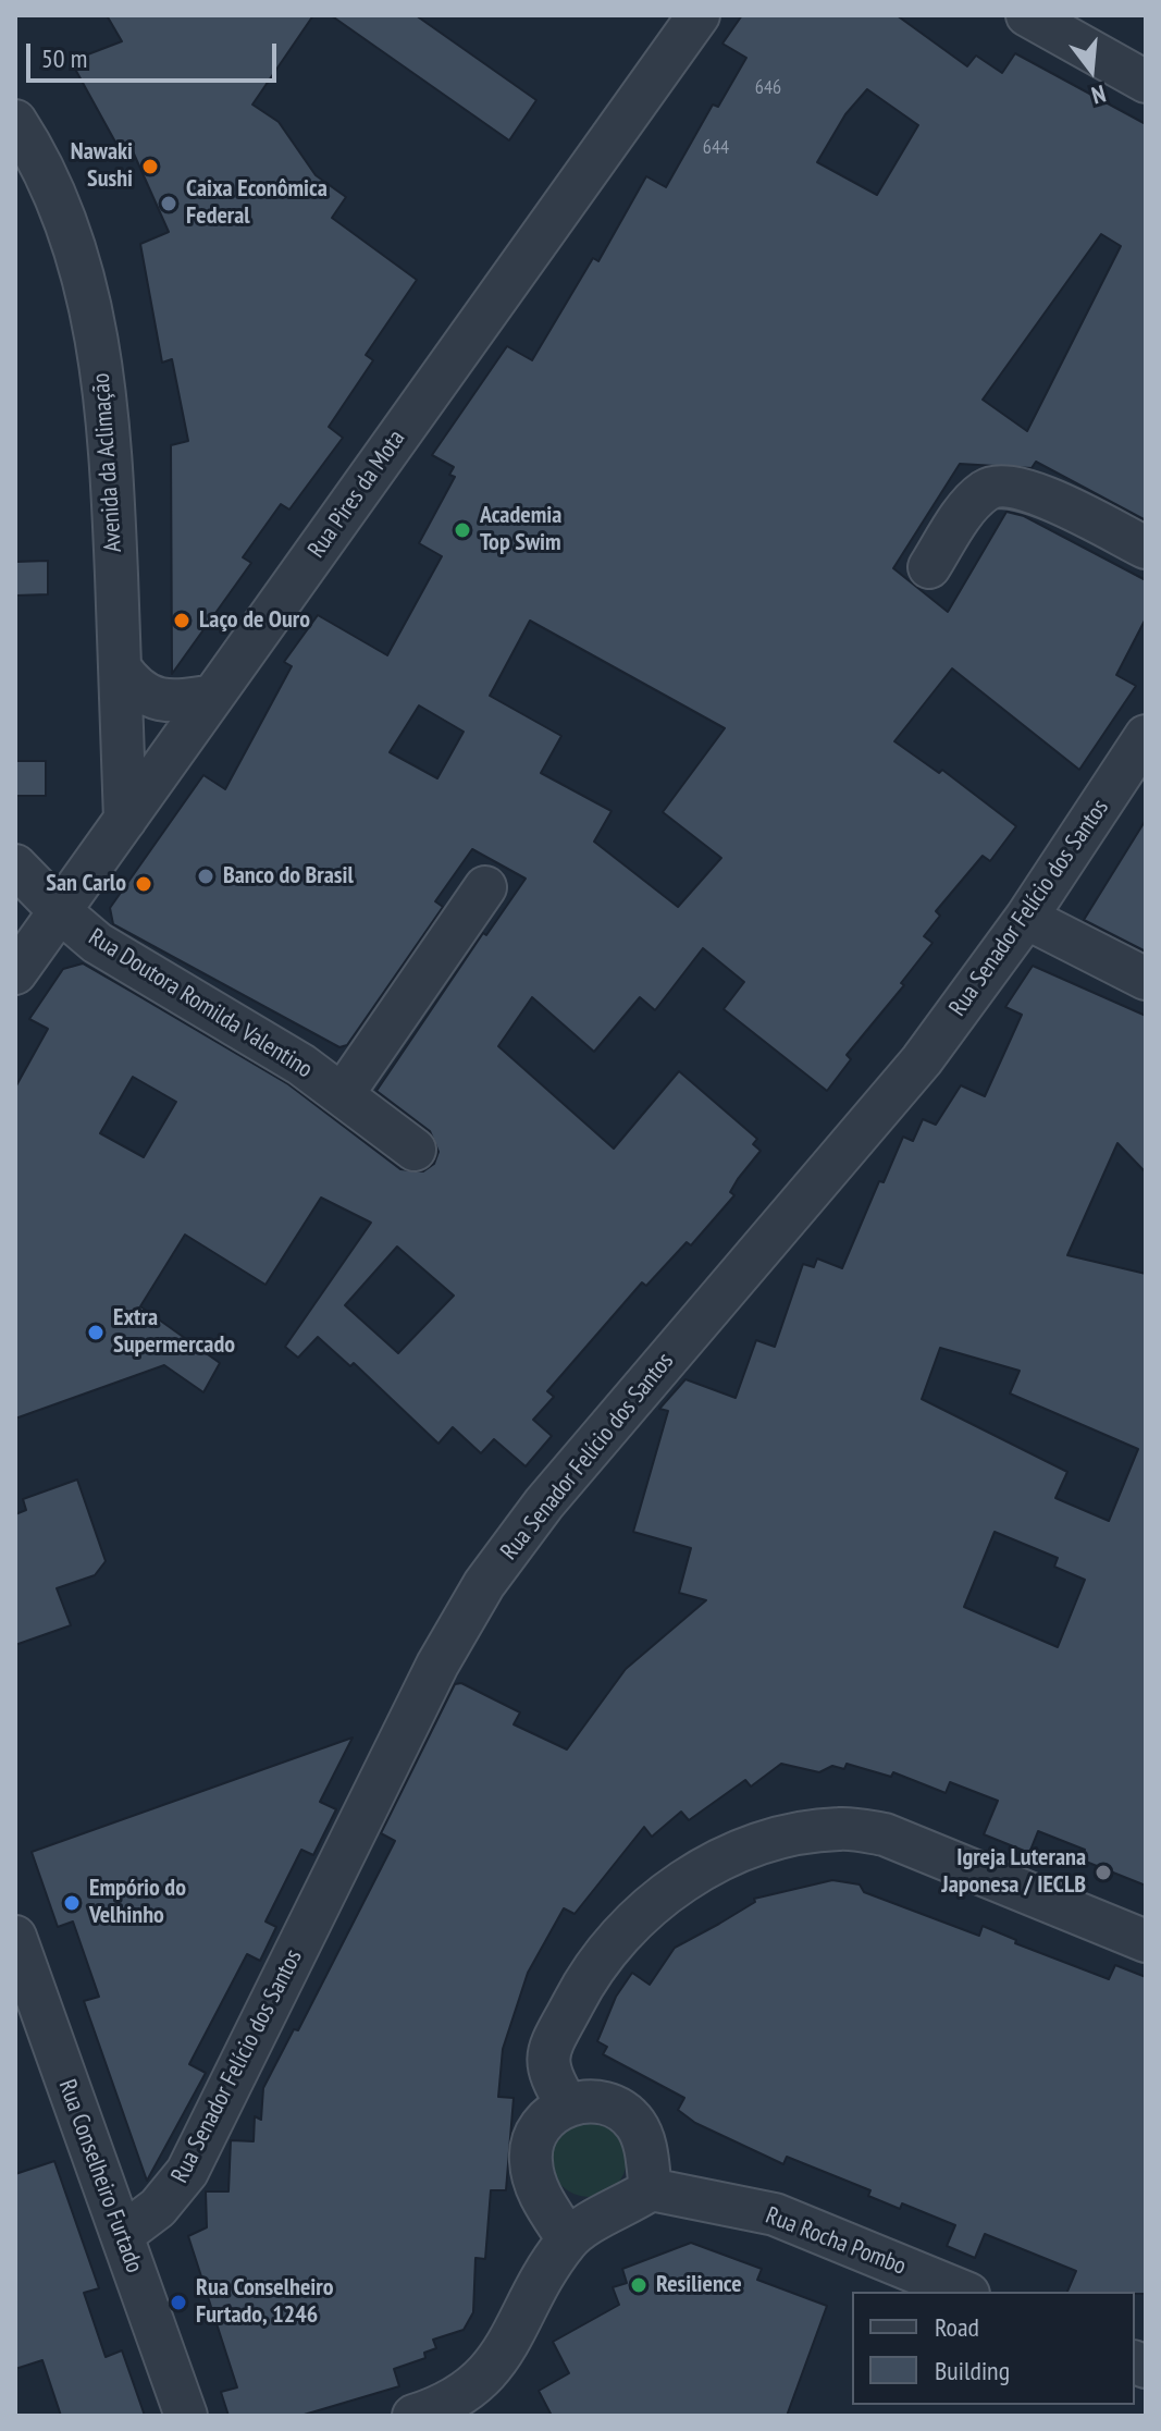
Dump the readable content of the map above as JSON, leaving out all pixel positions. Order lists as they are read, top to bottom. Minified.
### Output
{"streets":{"street":["Avenida da Aclimação","Rua Pires da Mota","Rua Senador Felício dos Santos","Rua Doutora Romilda Valentino","Rua Conselheiro Furtado","Rua Rocha Pombo"]},"crossings":[["Avenida da Aclimação","Rua Pires da Mota"],["Rua Pires da Mota","Rua Doutora Romilda Valentino"],["Rua Senador Felício dos Santos","Rua Conselheiro Furtado"]],"places":["Nawaki Sushi","Caixa Econômica Federal","Academia Top Swim","Laço de Ouro","Banco do Brasil","San Carlo","Extra Supermercado","Igreja Luterana Japonesa / IECLB","Empório do Velhinho","Resilience","Rua Conselheiro Furtado, 1246"],"house_numbers":["646","644"],"legend":["Road","Building"],"scale_bar":"50 m","north":"bottom"}
